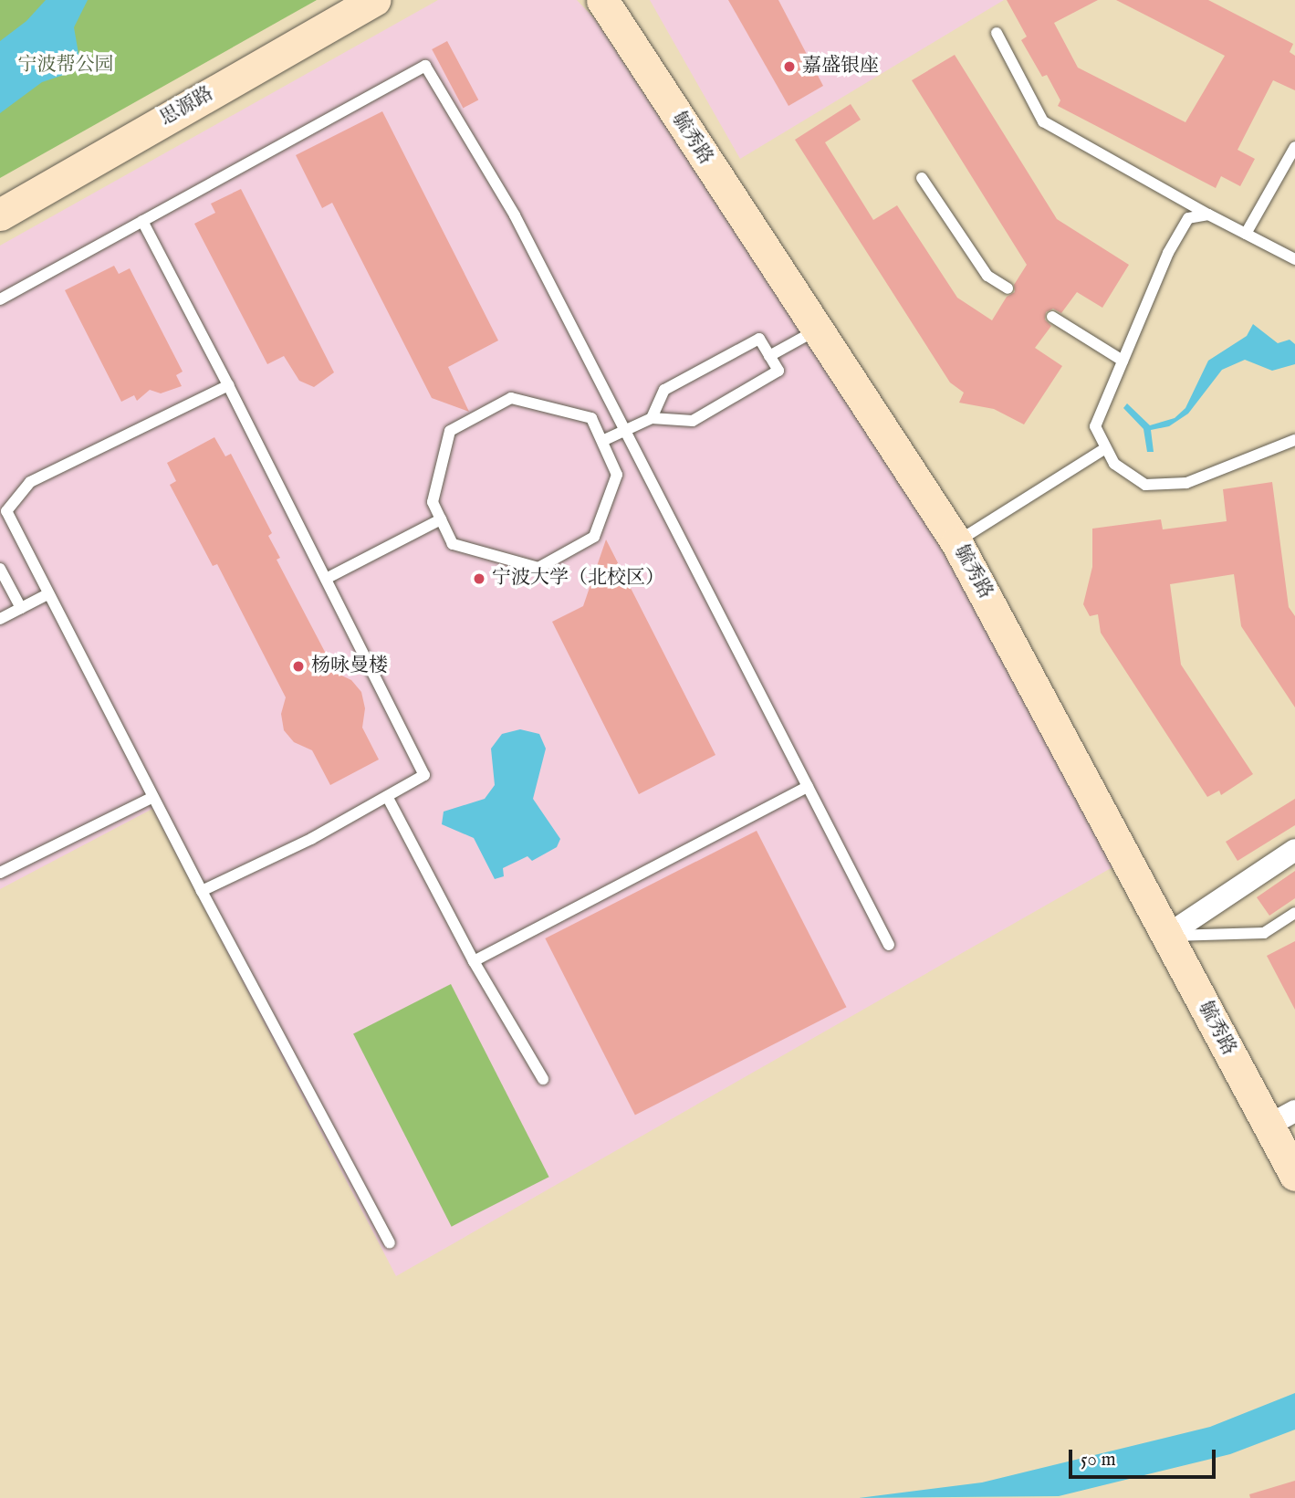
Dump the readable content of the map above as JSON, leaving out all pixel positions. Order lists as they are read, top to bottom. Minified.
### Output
{"streets":{"street":["思源路","毓秀路"]},"parks":["宁波帮公园"],"places":["嘉盛银座","宁波大学（北校区）","杨咏曼楼"],"scale_bar":"50 m"}
